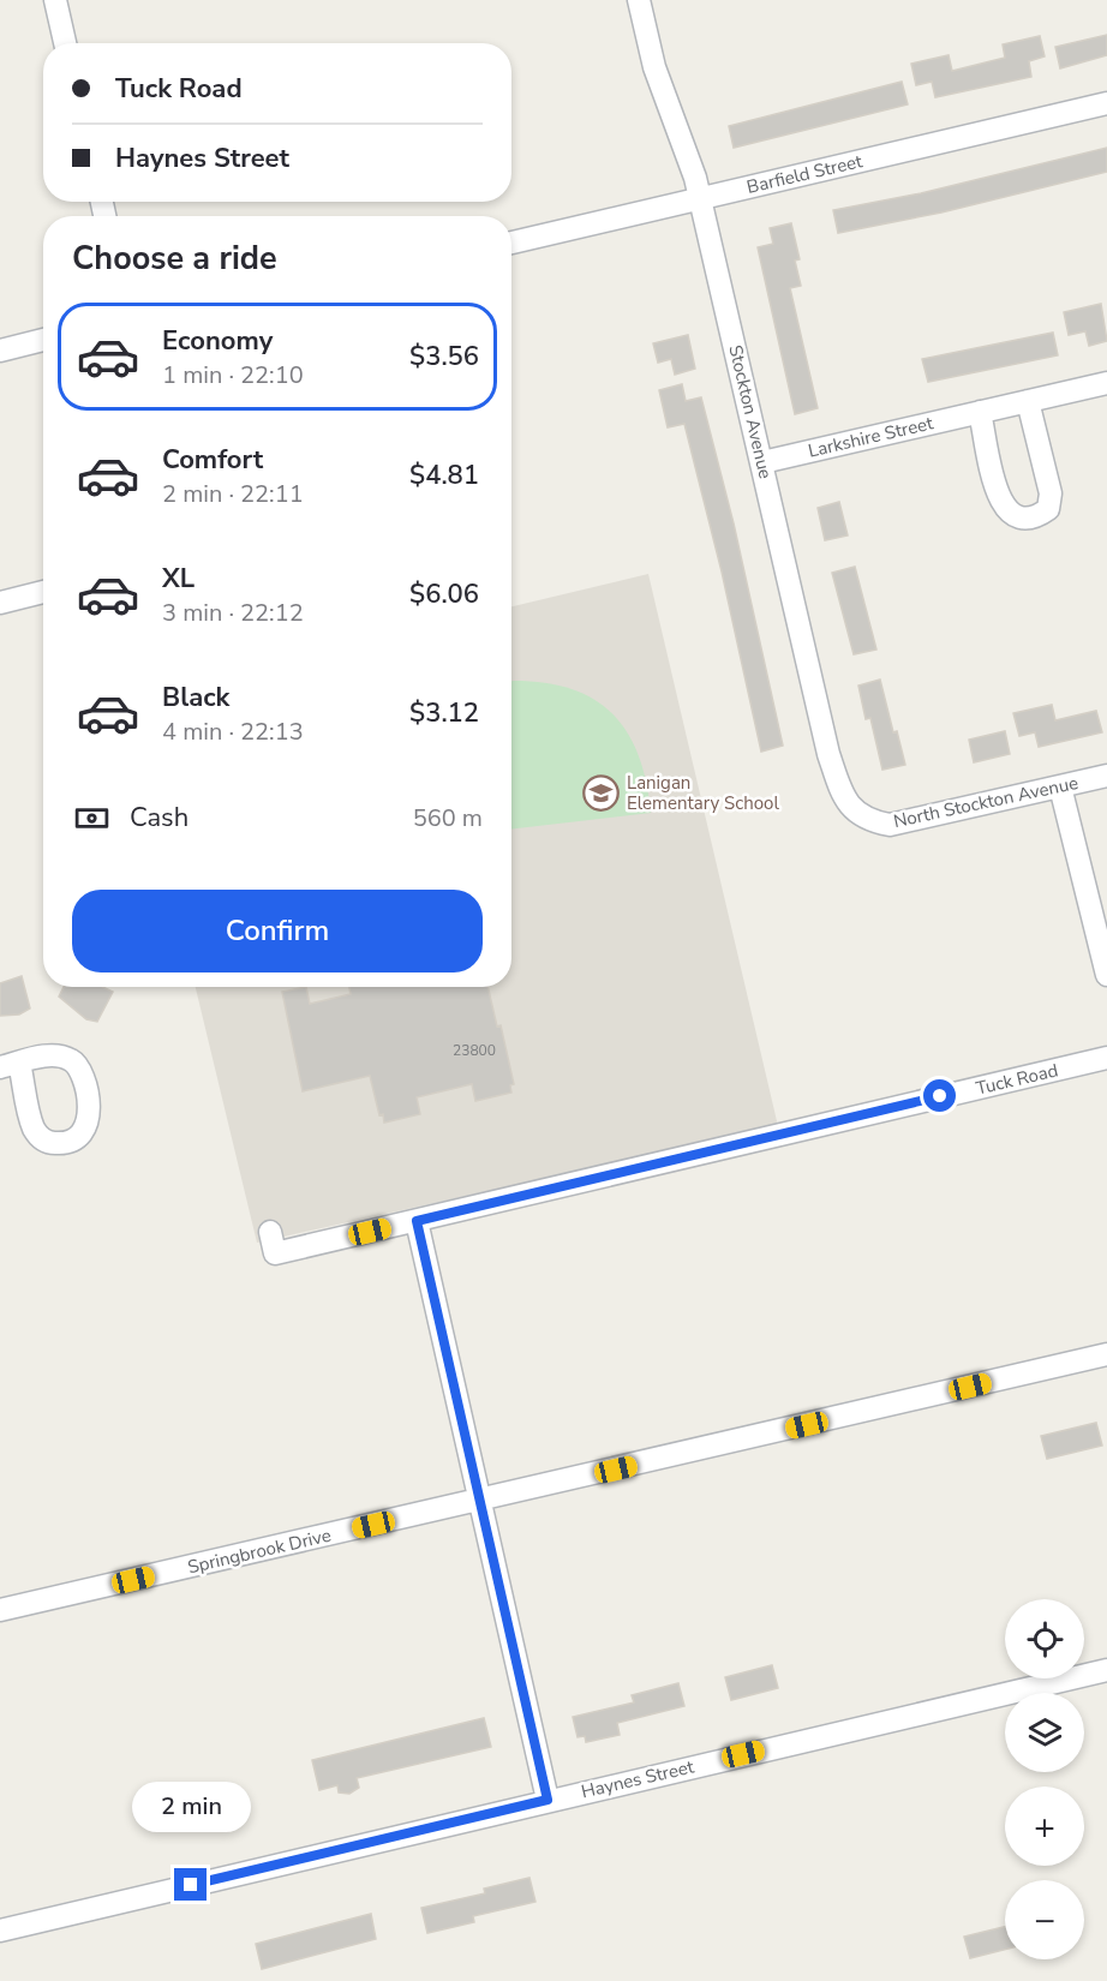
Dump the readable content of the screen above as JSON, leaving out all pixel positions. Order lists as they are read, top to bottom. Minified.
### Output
{"streets":{"street":["Barfield Street","Stockton Avenue","Larkshire Street","North Stockton Avenue","Tuck Road","Springbrook Drive","Haynes Street"]},"crossings":[["Barfield Street","Stockton Avenue"],["Stockton Avenue","Larkshire Street"],["Stockton Avenue","North Stockton Avenue"]],"places":{"school or university":["Lanigan Elementary School"]},"house_numbers":["23800"],"page":{"banner":["Tuck Road","Haynes Street"],"heading":"Choose a ride","list":[{"name":"Economy","note":"1 min · 22:10","value":"$3.56"},{"name":"Comfort","note":"2 min · 22:11","value":"$4.81"},{"name":"XL","note":"3 min · 22:12","value":"$6.06"},{"name":"Black","note":"4 min · 22:13","value":"$3.12"}],"pay":["Cash","560 m"],"buttons":"Confirm","map_buttons":["+","−"],"bubble":"2 min"}}
